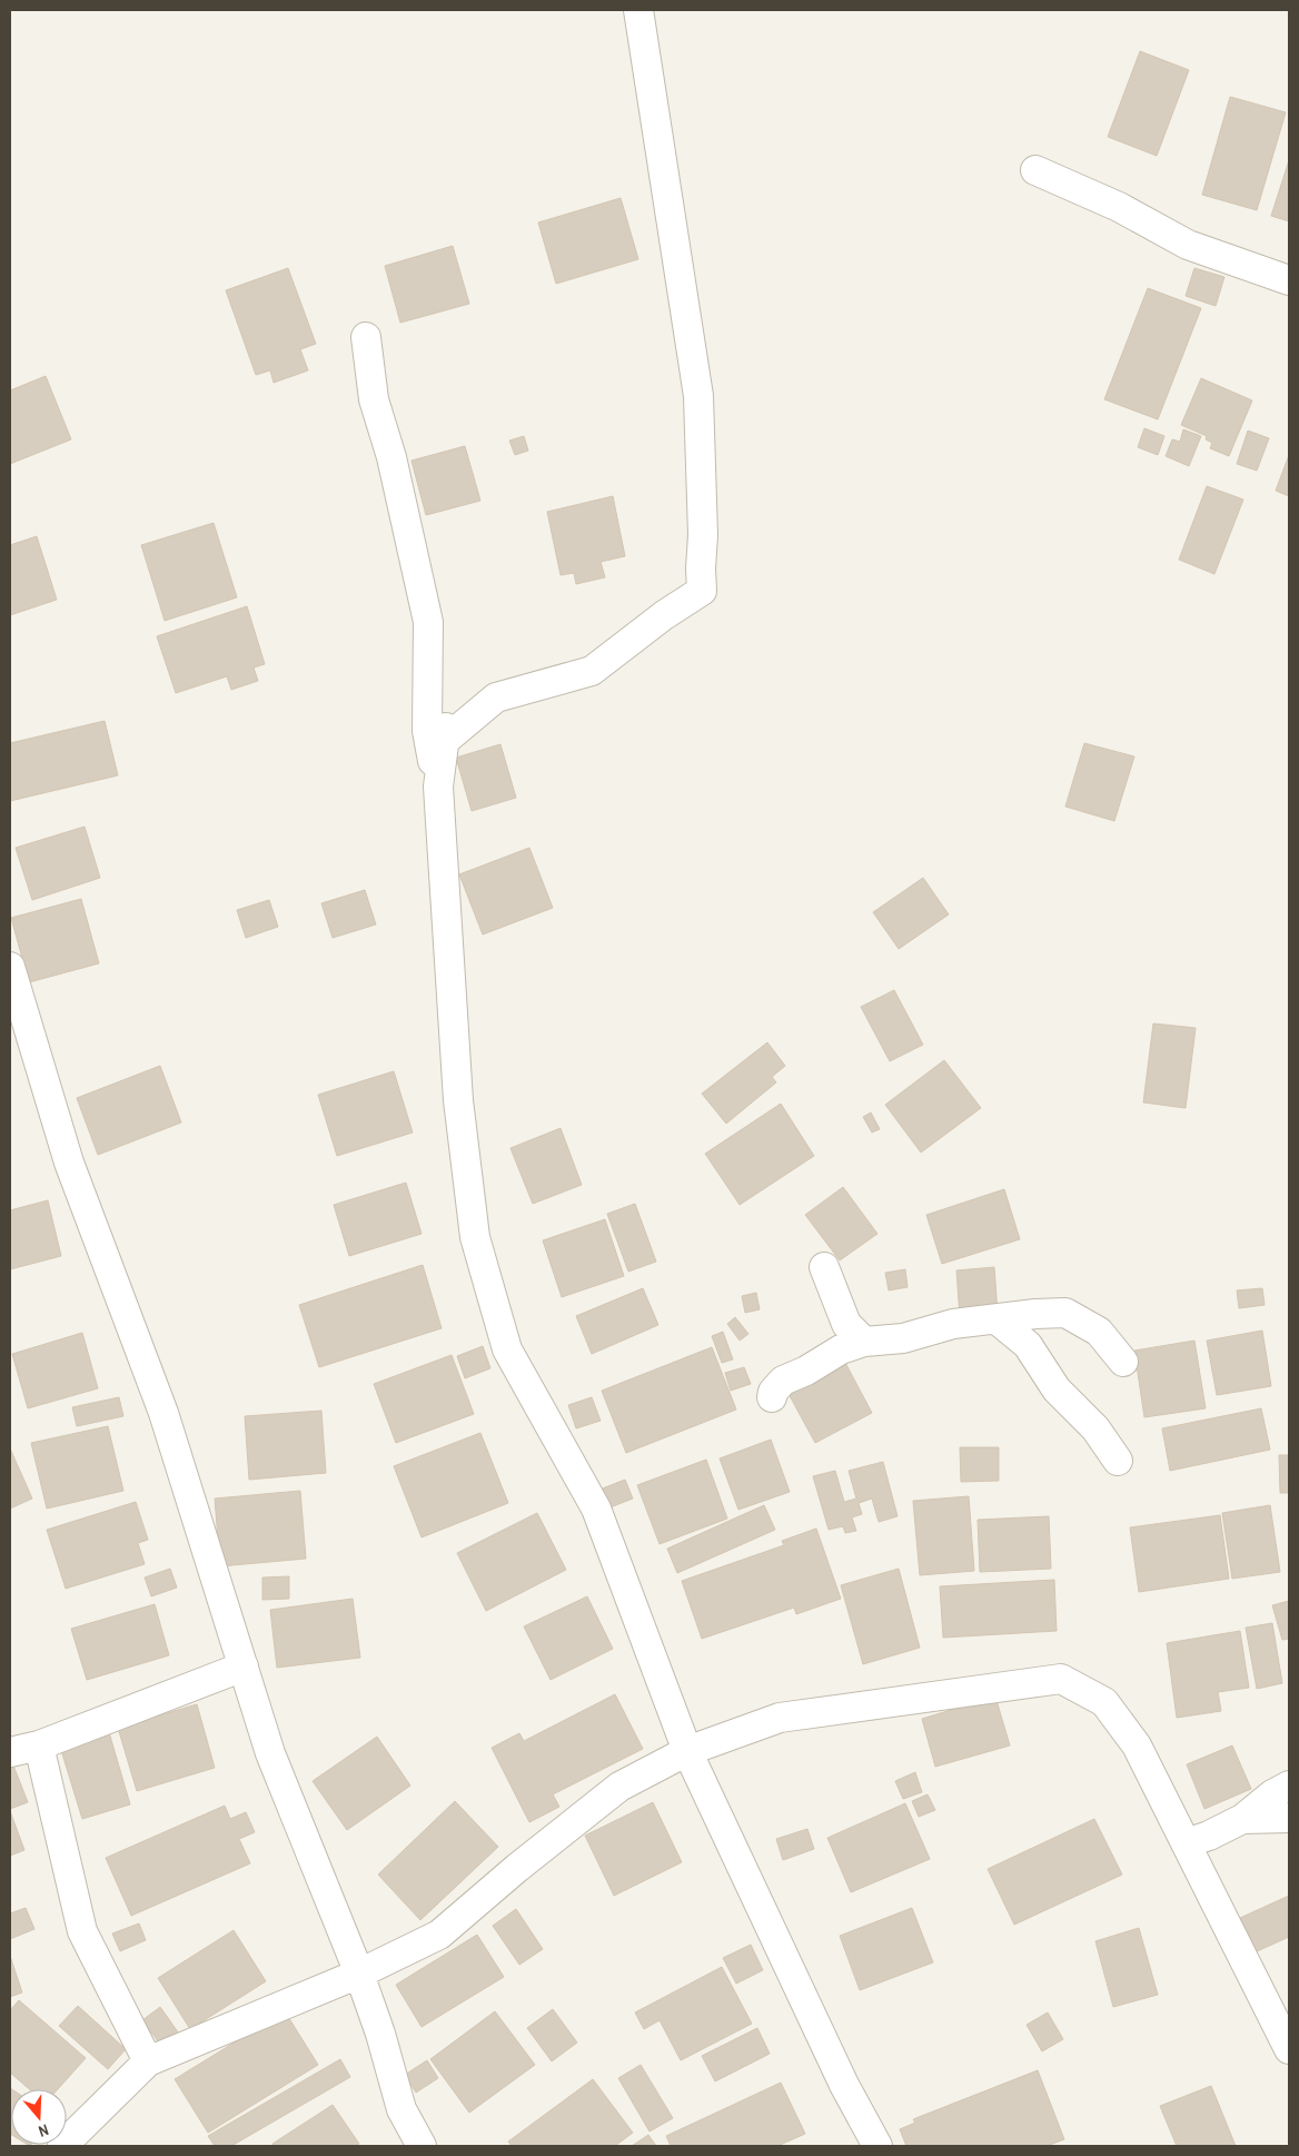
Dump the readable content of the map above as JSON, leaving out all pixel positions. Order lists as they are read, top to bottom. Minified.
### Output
{"north":"bottom"}
